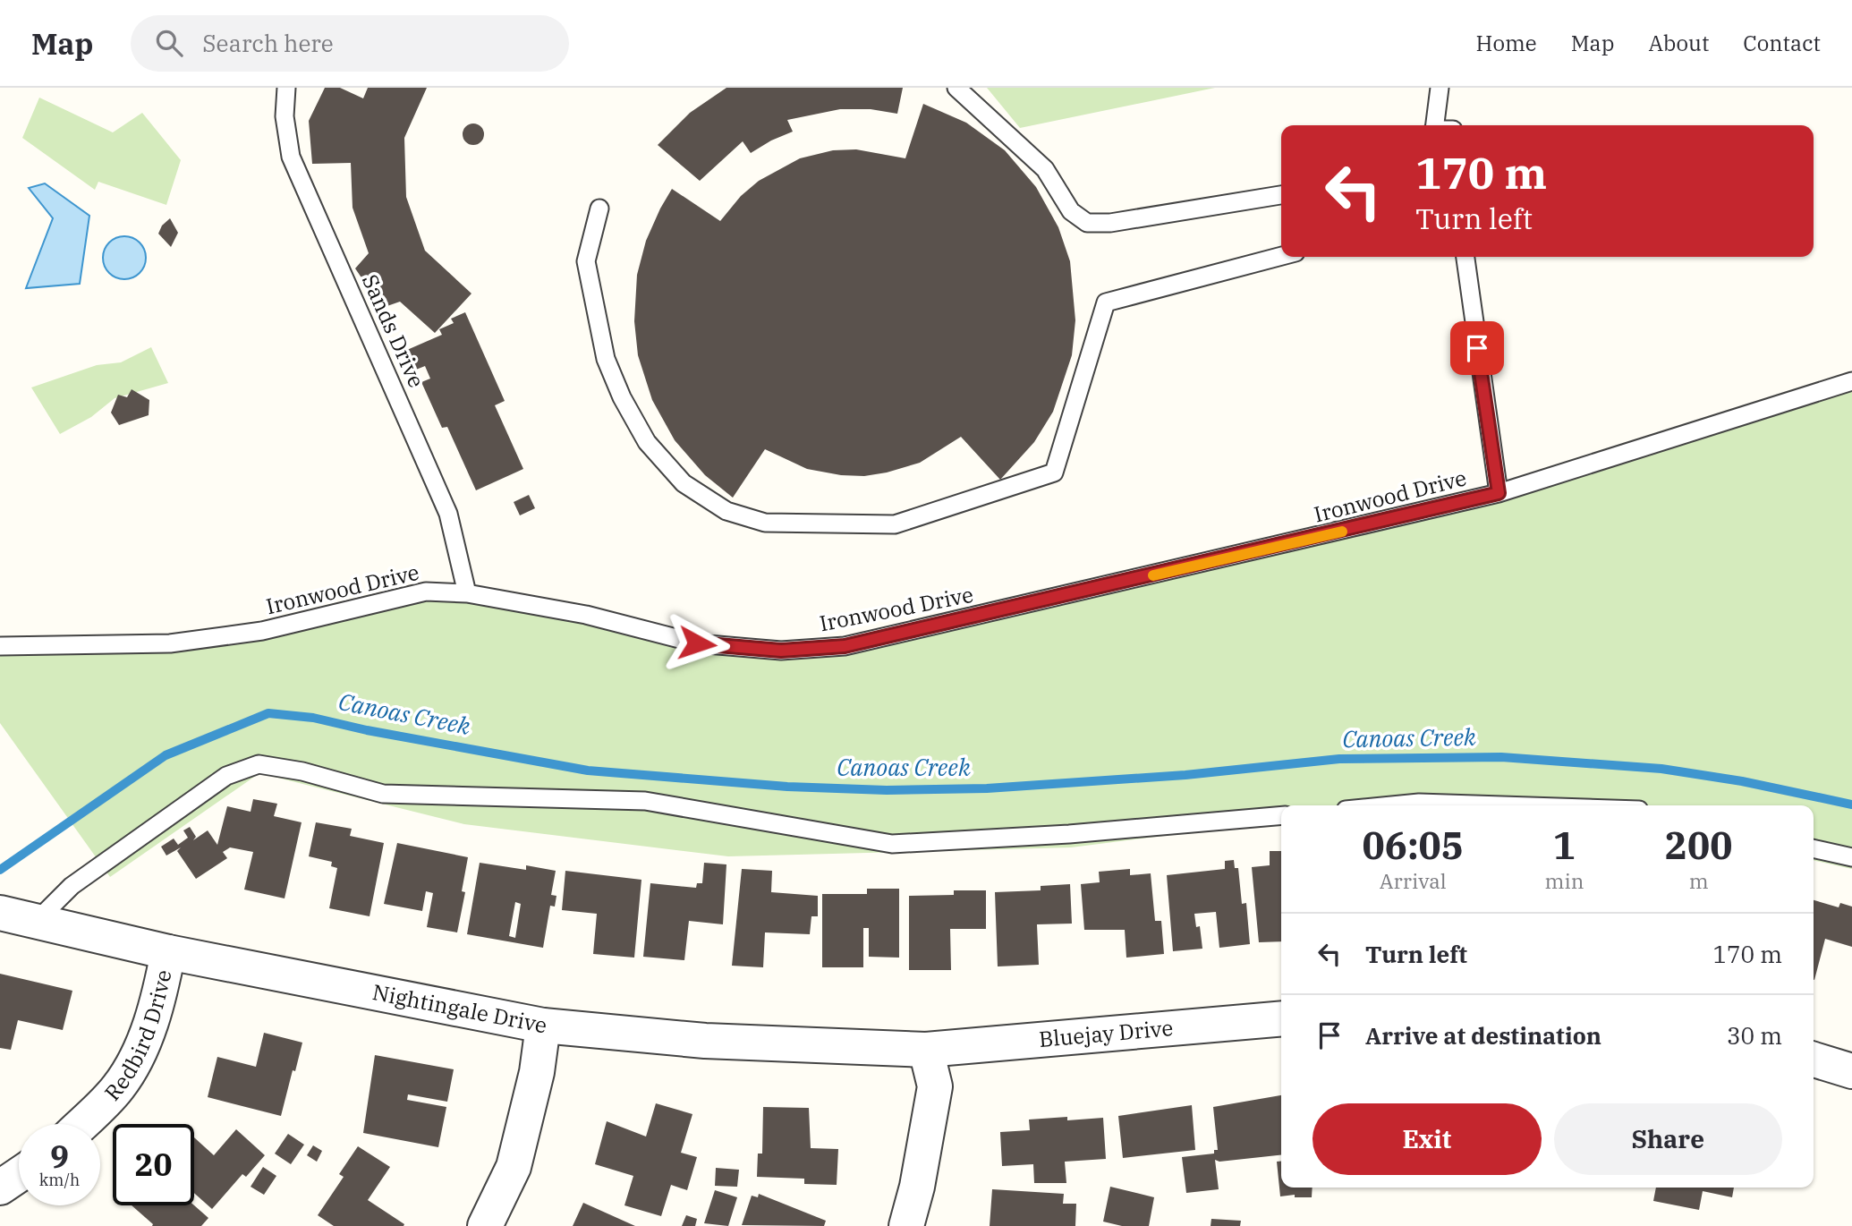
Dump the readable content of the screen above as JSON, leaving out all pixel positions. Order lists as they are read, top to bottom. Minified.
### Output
{"streets":{"street":["Nightingale Drive","Redbird Drive","Bluejay Drive"],"lane":["Sands Drive","Ironwood Drive"]},"crossings":[["Sands Drive","Ironwood Drive"],["Nightingale Drive","Redbird Drive"],["Nightingale Drive","Bluejay Drive"]],"water":["Canoas Creek"],"page":{"header":"Map","search":"Search here","nav":["Home","Map","About","Contact"],"turn":["170 m","Turn left"],"eta":["06:05","Arrival","1","min","200","m"],"list":[{"name":"Turn left","value":"170 m"},{"name":"Arrive at destination","value":"30 m"}],"buttons":["Exit","Share"],"speed":"9 km/h","limit":"20"}}
